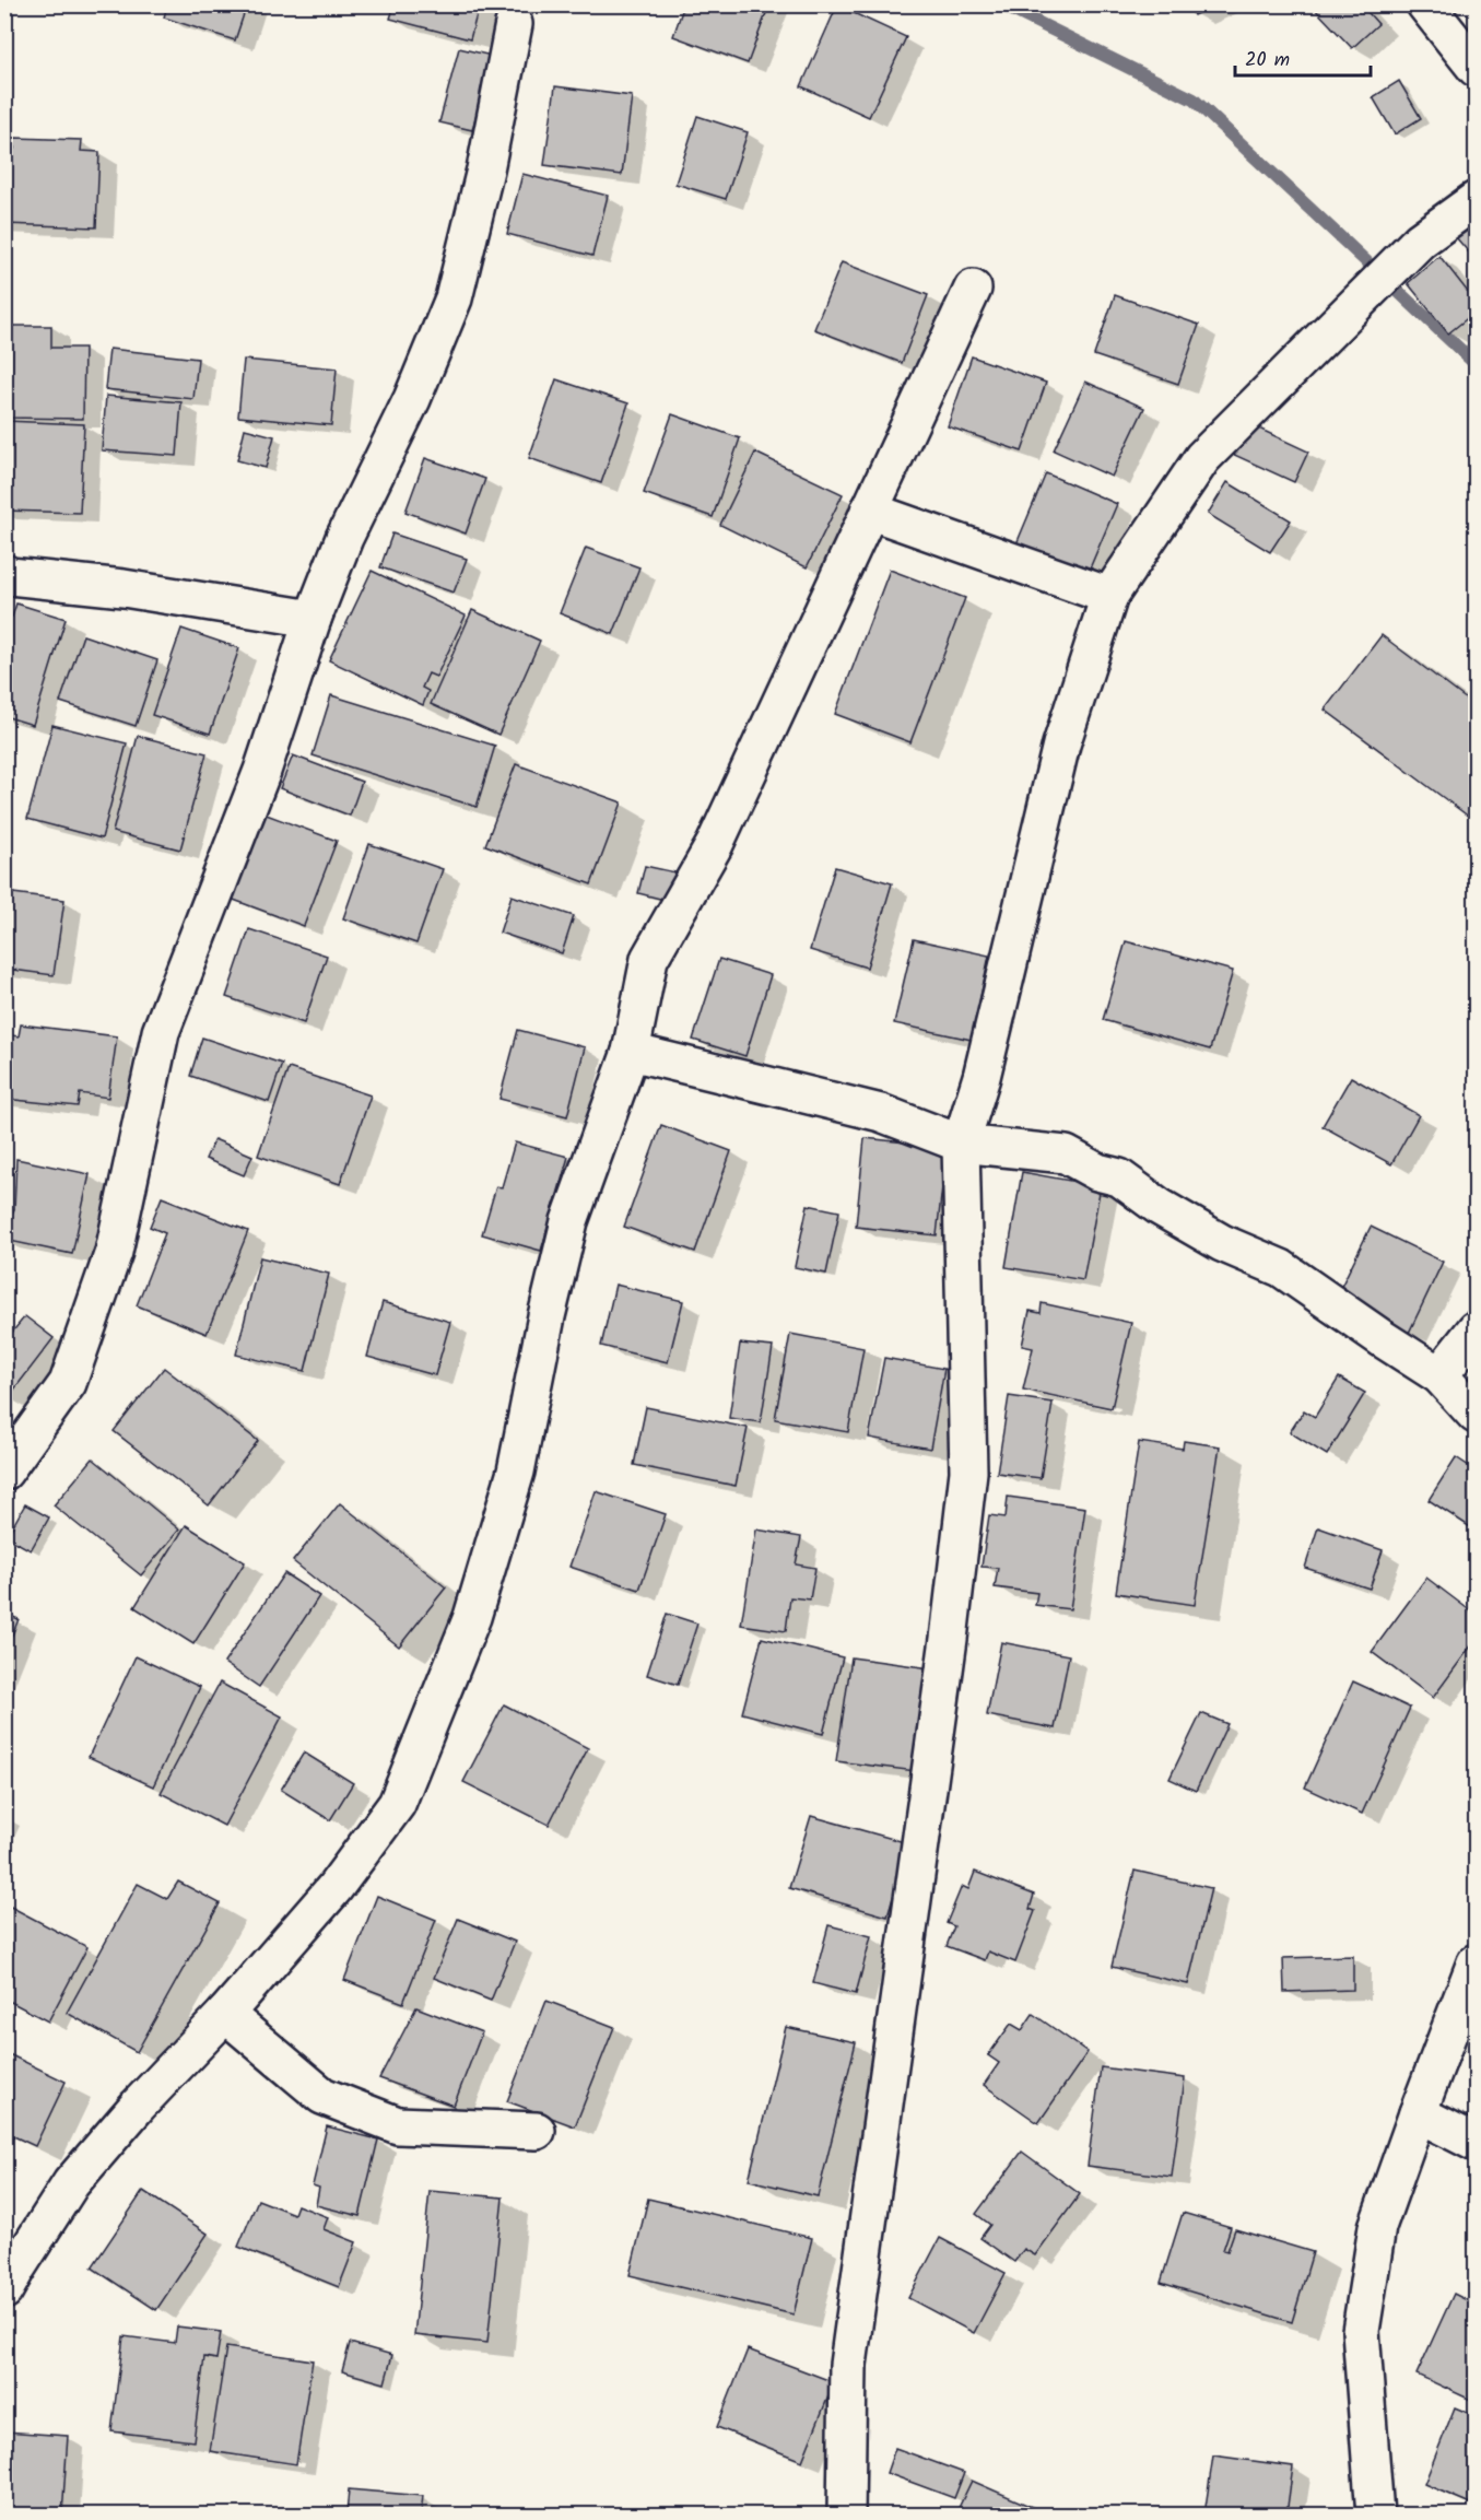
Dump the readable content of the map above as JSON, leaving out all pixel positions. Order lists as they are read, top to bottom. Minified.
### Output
{"scale_bar":"20 m"}
